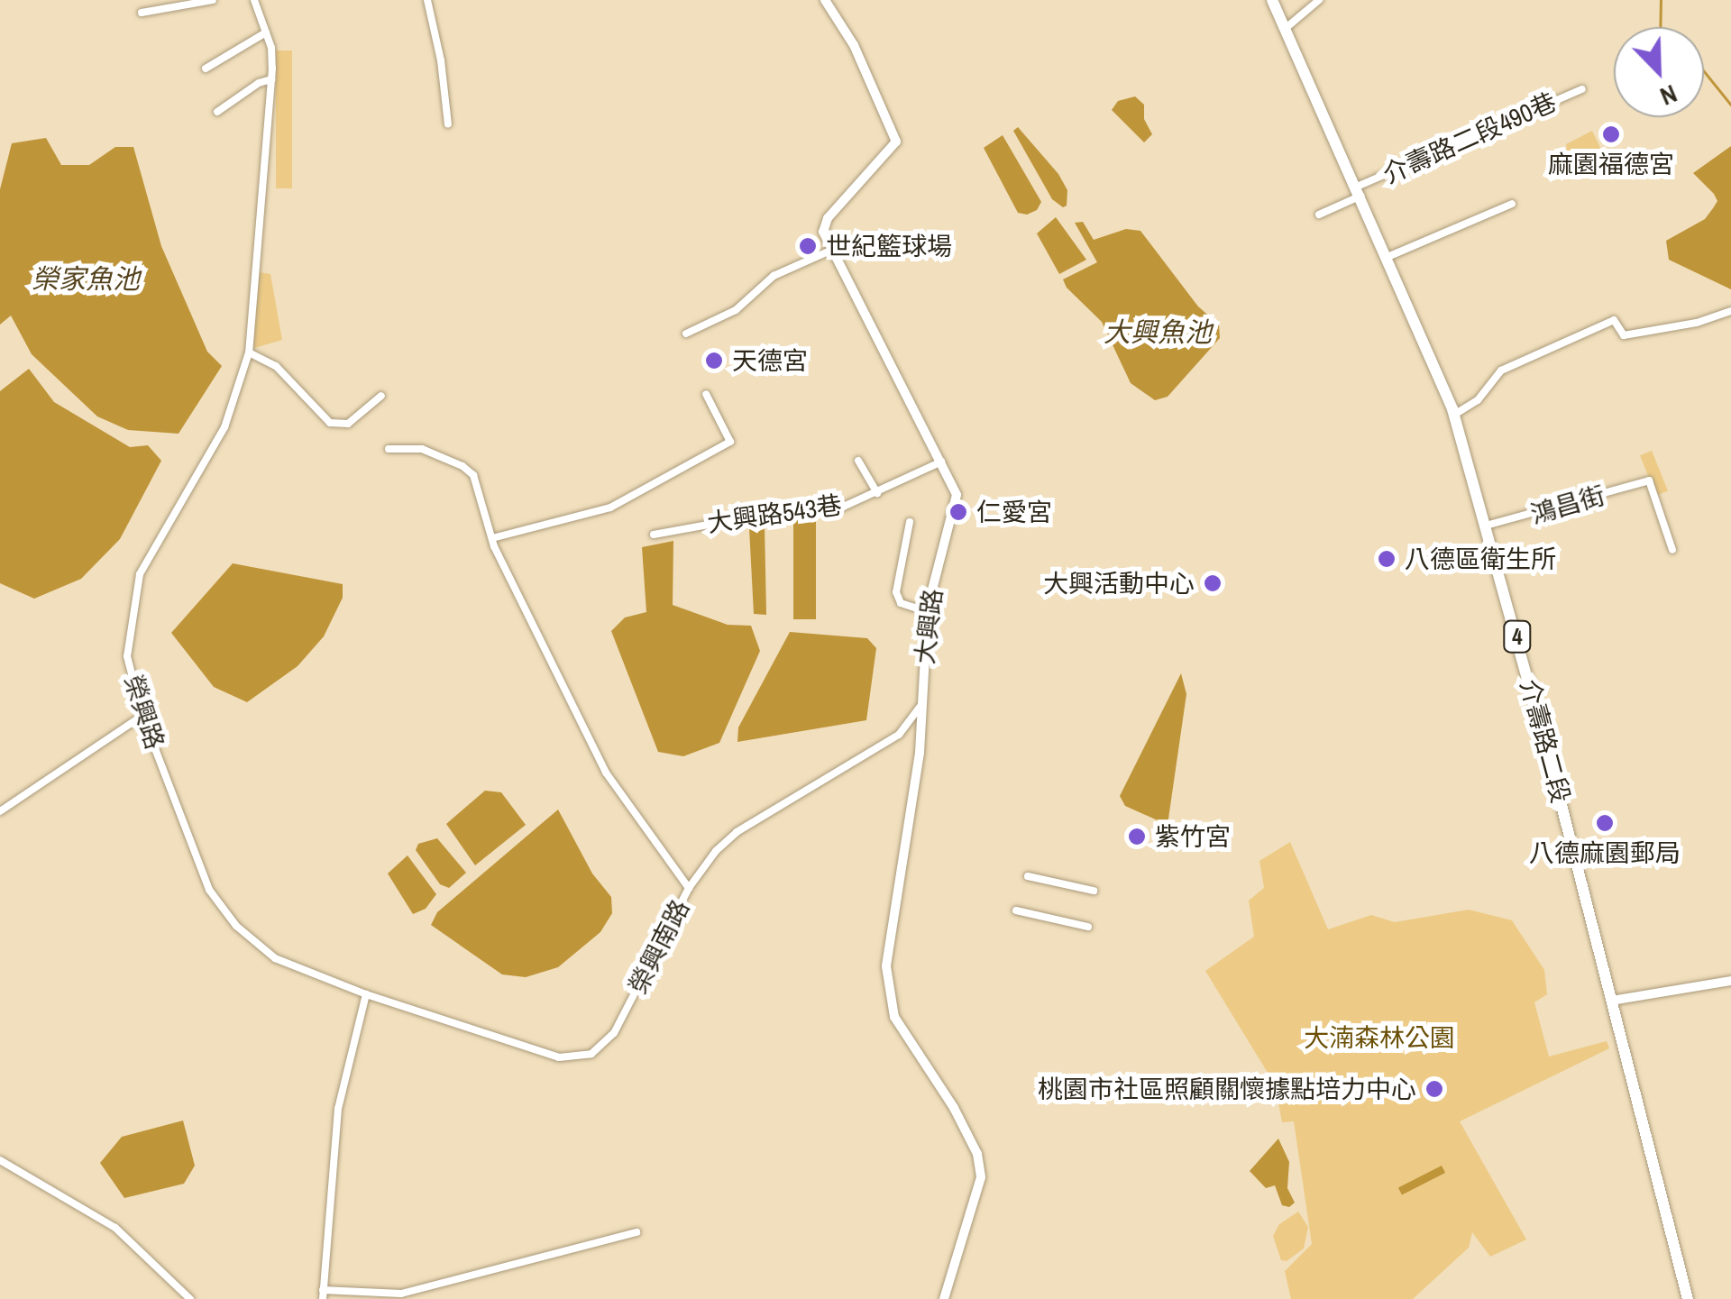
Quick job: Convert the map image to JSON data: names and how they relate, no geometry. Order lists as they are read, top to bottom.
{
  "streets": {
    "main road": ["4", "介壽路二段"],
    "street": [
      "介壽路二段490巷",
      "鴻昌街",
      "大興路543巷",
      "大興路",
      "榮興路",
      "榮興南路"
    ]
  },
  "crossings": [
    ["介壽路二段490巷", "介壽路二段"],
    ["鴻昌街", "介壽路二段"],
    ["大興路543巷", "大興路"],
    ["大興路", "榮興南路"],
    ["榮興路", "榮興南路"]
  ],
  "water": ["榮家魚池", "大興魚池"],
  "parks": ["大湳森林公園"],
  "places": [
    "麻園福德宮",
    "世紀籃球場",
    "天德宮",
    "仁愛宮",
    "八德區衛生所",
    "大興活動中心",
    "八德麻園郵局",
    "紫竹宮",
    "桃園市社區照顧關懷據點培力中心"
  ],
  "north": "bottom right"
}
